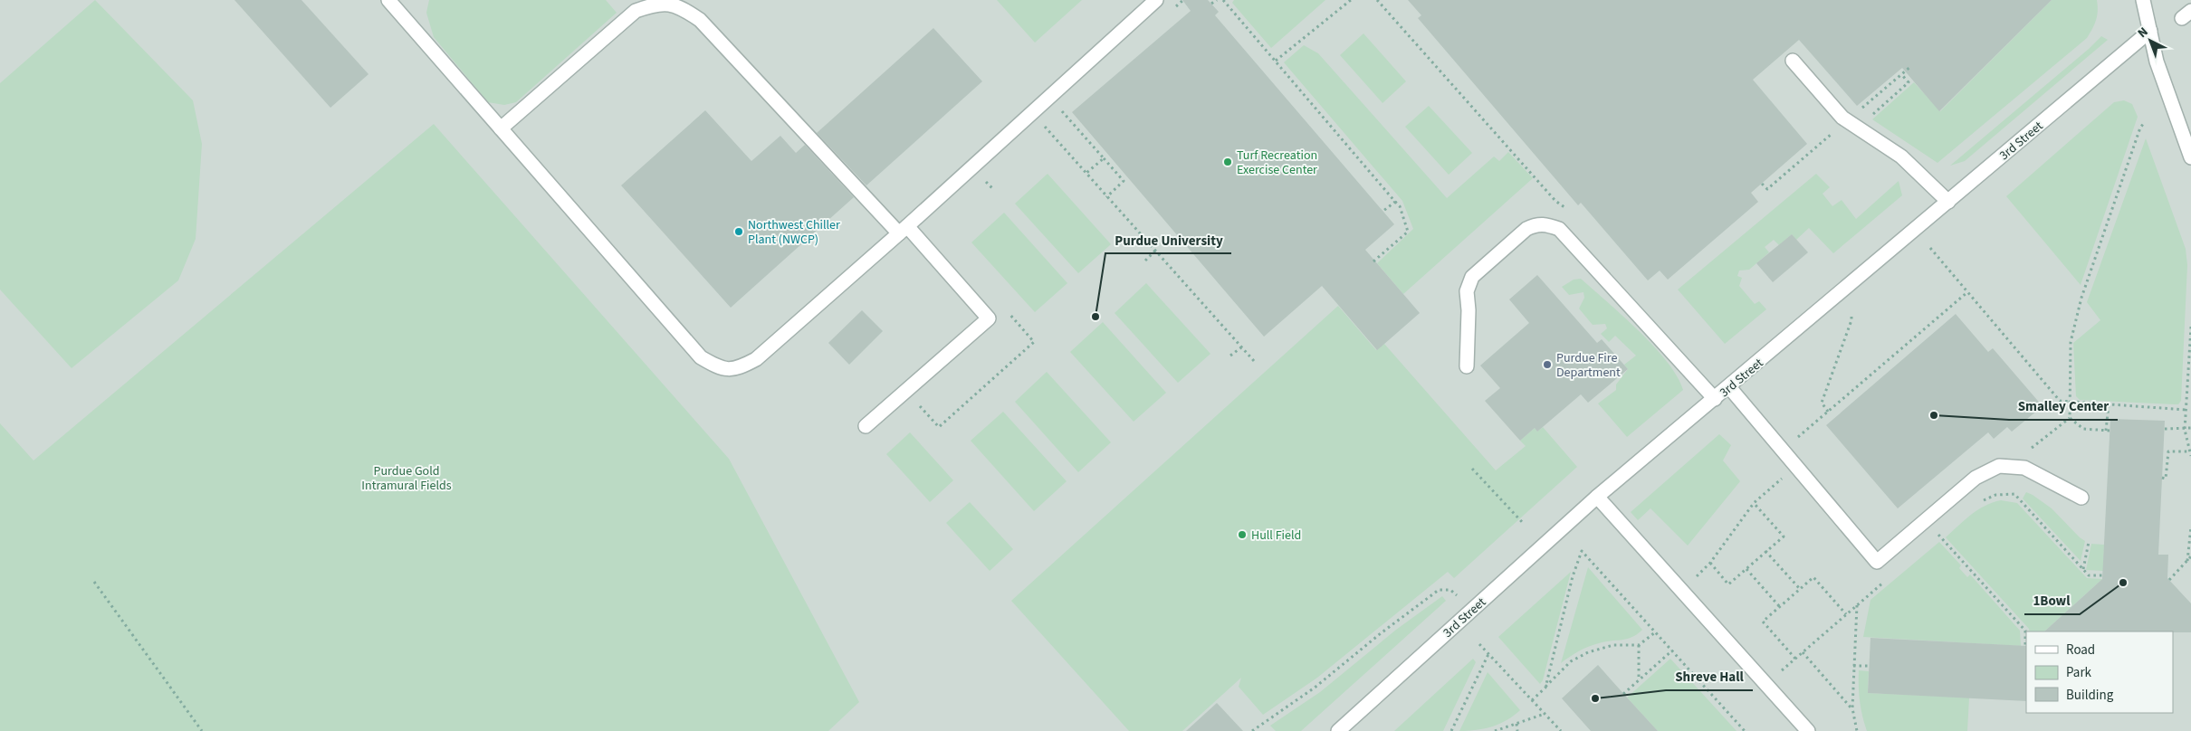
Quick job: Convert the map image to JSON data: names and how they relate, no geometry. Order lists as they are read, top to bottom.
{
  "streets": {
    "street": ["3rd Street"]
  },
  "parks": ["Purdue Gold Intramural Fields"],
  "places": [
    "Turf Recreation Exercise Center",
    "Northwest Chiller Plant (NWCP)",
    "Purdue University",
    "Purdue Fire Department",
    "Smalley Center",
    "Hull Field",
    "1Bowl",
    "Shreve Hall"
  ],
  "legend": ["Road", "Park", "Building"],
  "north": "top left"
}
